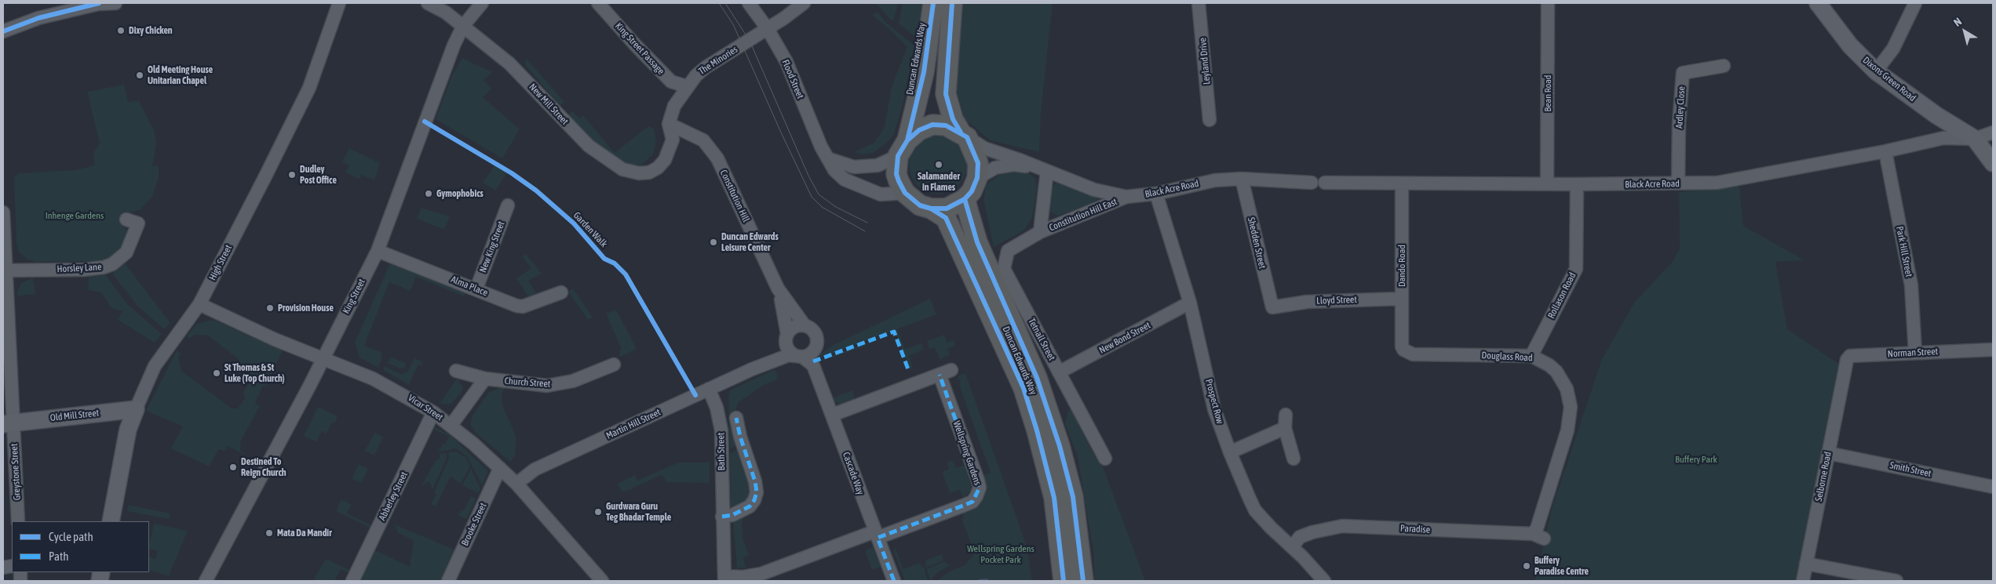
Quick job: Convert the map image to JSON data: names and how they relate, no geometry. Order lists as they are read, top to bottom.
{
  "streets": {
    "highway": ["Duncan Edwards Way"],
    "main road": ["Dixons Green Road", "High Street", "Old Mill Street"],
    "street": [
      "King Street Passage",
      "The Minories",
      "Leyland Drive",
      "Flood Street",
      "Bean Road",
      "New Mill Street",
      "Ardley Close",
      "Black Acre Road",
      "Constitution Hill",
      "Constitution Hill East",
      "Shedden Street",
      "New King Street",
      "Park Hill Street",
      "Dando Road",
      "Horsley Lane",
      "Alma Place",
      "Rollason Road",
      "King Street",
      "Lloyd Street",
      "New Bond Street",
      "Tetnall Street",
      "Norman Street",
      "Douglass Road",
      "Church Street",
      "Prospect Row",
      "Vicar Street",
      "Martin Hill Street",
      "Bath Street",
      "Wellspring Gardens",
      "Smith Street",
      "Greystone Street",
      "Cascade Way",
      "Selborne Road",
      "Abberley Street",
      "Brooke Street",
      "Paradise"
    ],
    "cycle path": ["Garden Walk"]
  },
  "crossings": [
    ["King Street Passage", "The Minories"],
    ["Duncan Edwards Way", "Flood Street"],
    ["Duncan Edwards Way", "Black Acre Road"],
    ["The Minories", "Flood Street"],
    ["The Minories", "New Mill Street"],
    ["The Minories", "Constitution Hill"],
    ["Flood Street", "Black Acre Road"],
    ["Dixons Green Road", "Black Acre Road"],
    ["Bean Road", "Black Acre Road"],
    ["New Mill Street", "King Street"],
    ["Ardley Close", "Black Acre Road"],
    ["Black Acre Road", "Constitution Hill East"],
    ["Black Acre Road", "Shedden Street"],
    ["Black Acre Road", "Park Hill Street"],
    ["Black Acre Road", "Dando Road"],
    ["Black Acre Road", "Rollason Road"],
    ["Black Acre Road", "Prospect Row"],
    ["Constitution Hill", "Martin Hill Street"],
    ["Constitution Hill", "Cascade Way"],
    ["Constitution Hill East", "Tetnall Street"],
    ["Shedden Street", "Lloyd Street"],
    ["New King Street", "Alma Place"],
    ["Park Hill Street", "Norman Street"],
    ["High Street", "Vicar Street"],
    ["High Street", "Old Mill Street"],
    ["Dando Road", "Lloyd Street"],
    ["Dando Road", "Douglass Road"],
    ["Horsley Lane", "Greystone Street"],
    ["Alma Place", "King Street"],
    ["Rollason Road", "Douglass Road"],
    ["King Street", "Vicar Street"],
    ["New Bond Street", "Tetnall Street"],
    ["New Bond Street", "Prospect Row"],
    ["Norman Street", "Selborne Road"],
    ["Douglass Road", "Paradise"],
    ["Prospect Row", "Paradise"],
    ["Vicar Street", "Martin Hill Street"],
    ["Vicar Street", "Abberley Street"],
    ["Vicar Street", "Brooke Street"],
    ["Old Mill Street", "Greystone Street"],
    ["Martin Hill Street", "Bath Street"],
    ["Martin Hill Street", "Cascade Way"],
    ["Bath Street", "Wellspring Gardens"],
    ["Wellspring Gardens", "Cascade Way"],
    ["Smith Street", "Selborne Road"]
  ],
  "parks": ["Inhenge Gardens", "Buffery Park", "Wellspring Gardens Pocket Park"],
  "places": [
    "Dixy Chicken",
    "Old Meeting House Unitarian Chapel",
    "Salamander in Flames",
    "Dudley Post Office",
    "Gymophobics",
    "Duncan Edwards Leisure Center",
    "Provision House",
    "St Thomas & St Luke (Top Church)",
    "Destined To Reign Church",
    "Gurdwara Guru Teg Bhadar Temple",
    "Mata Da Mandir",
    "Buffery Paradise Centre"
  ],
  "legend": ["Cycle path", "Path"],
  "north": "top left"
}
